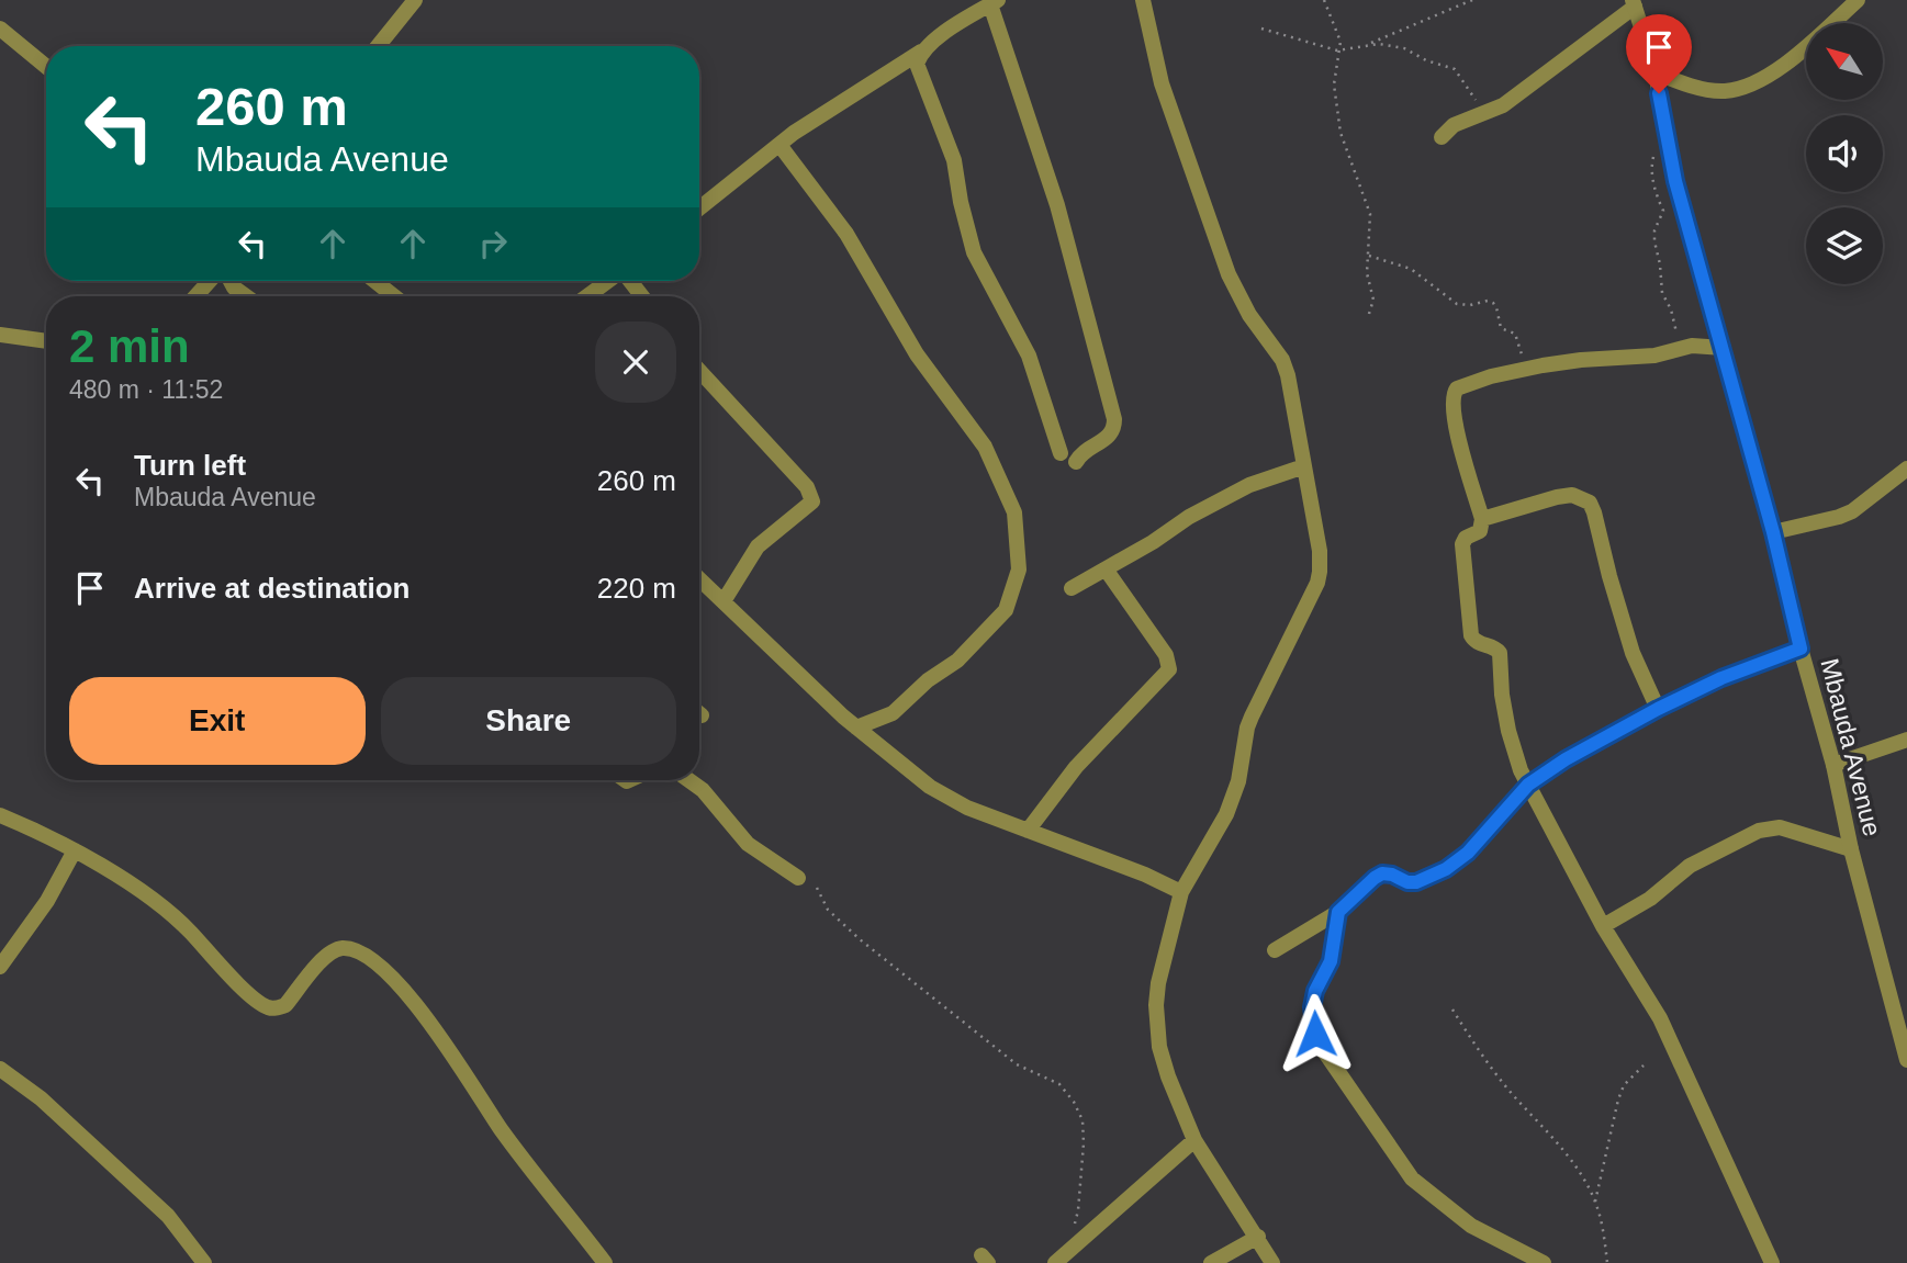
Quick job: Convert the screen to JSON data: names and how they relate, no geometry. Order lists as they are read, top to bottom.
{
  "streets": {
    "street": ["Mbauda Avenue"]
  },
  "north": "top left",
  "page": {
    "turn": ["260 m", "Mbauda Avenue"],
    "heading": ["2 min", "480 m · 11:52"],
    "list": [
      {
        "name": "Turn left",
        "note": "Mbauda Avenue",
        "value": "260 m"
      },
      {
        "name": "Arrive at destination",
        "value": "220 m"
      }
    ],
    "buttons": ["Exit", "Share"]
  }
}
